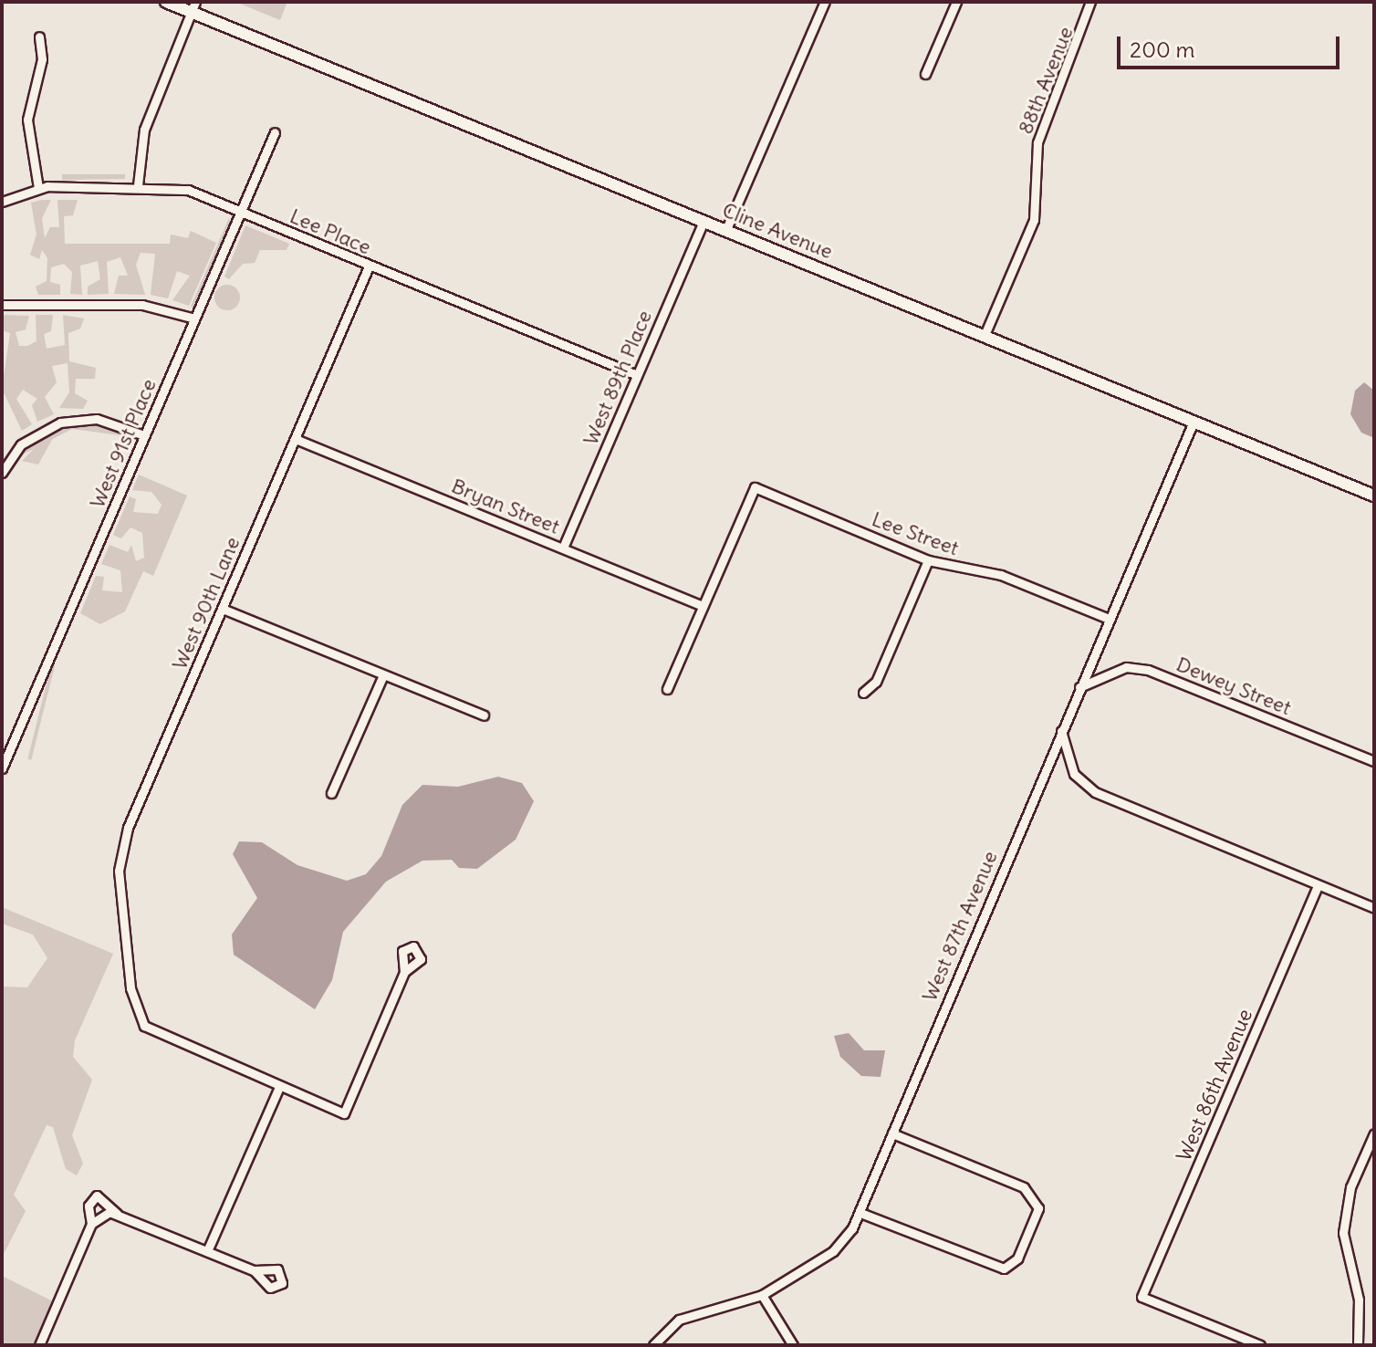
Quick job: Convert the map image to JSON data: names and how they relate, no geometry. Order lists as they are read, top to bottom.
{
  "streets": {
    "street": [
      "88th Avenue",
      "Cline Avenue",
      "Lee Place",
      "West 89th Place",
      "West 91st Place",
      "Bryan Street",
      "Lee Street",
      "West 90th Lane",
      "Dewey Street",
      "West 87th Avenue",
      "West 86th Avenue"
    ]
  },
  "crossings": [
    ["88th Avenue", "Cline Avenue"],
    ["Cline Avenue", "West 89th Place"],
    ["Cline Avenue", "West 87th Avenue"],
    ["Lee Place", "West 89th Place"],
    ["Lee Place", "West 91st Place"],
    ["Lee Place", "West 90th Lane"],
    ["West 89th Place", "Bryan Street"],
    ["Bryan Street", "Lee Street"],
    ["Bryan Street", "West 90th Lane"],
    ["Lee Street", "West 87th Avenue"],
    ["Dewey Street", "West 87th Avenue"]
  ],
  "scale_bar": "200 m"
}
